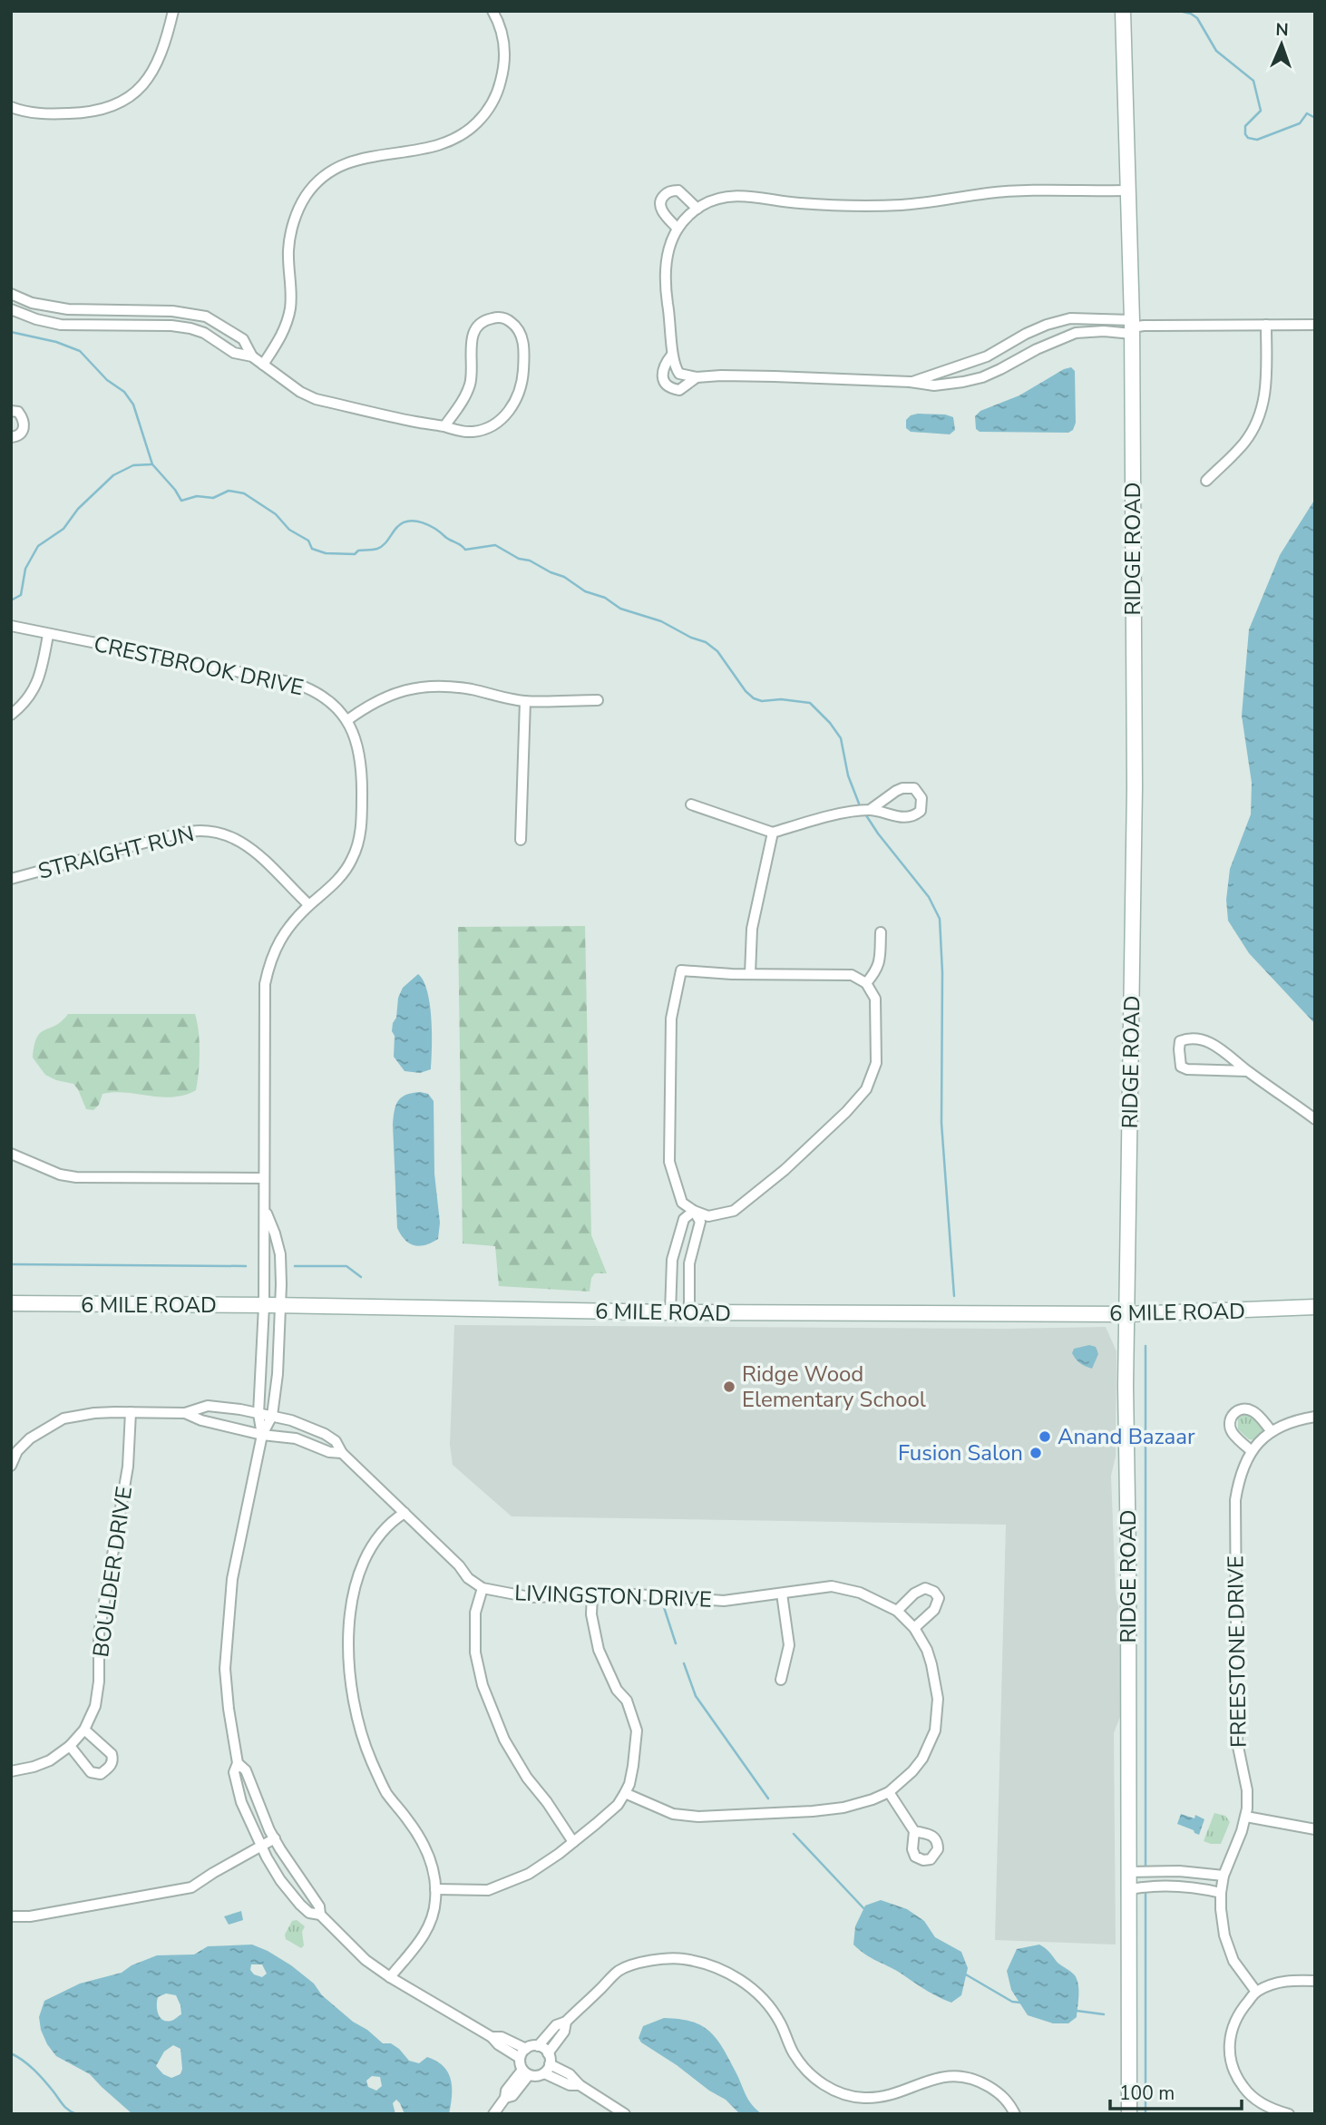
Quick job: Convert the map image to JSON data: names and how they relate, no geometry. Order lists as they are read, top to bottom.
{
  "streets": {
    "street": [
      "RIDGE ROAD",
      "CRESTBROOK DRIVE",
      "STRAIGHT RUN",
      "6 MILE ROAD",
      "BOULDER DRIVE",
      "LIVINGSTON DRIVE",
      "FREESTONE DRIVE"
    ]
  },
  "crossings": [
    ["RIDGE ROAD", "6 MILE ROAD"],
    ["CRESTBROOK DRIVE", "STRAIGHT RUN"],
    ["CRESTBROOK DRIVE", "6 MILE ROAD"],
    ["CRESTBROOK DRIVE", "LIVINGSTON DRIVE"]
  ],
  "places": ["Ridge Wood Elementary School", "Anand Bazaar", "Fusion Salon"],
  "scale_bar": "100 m",
  "north": "top"
}
